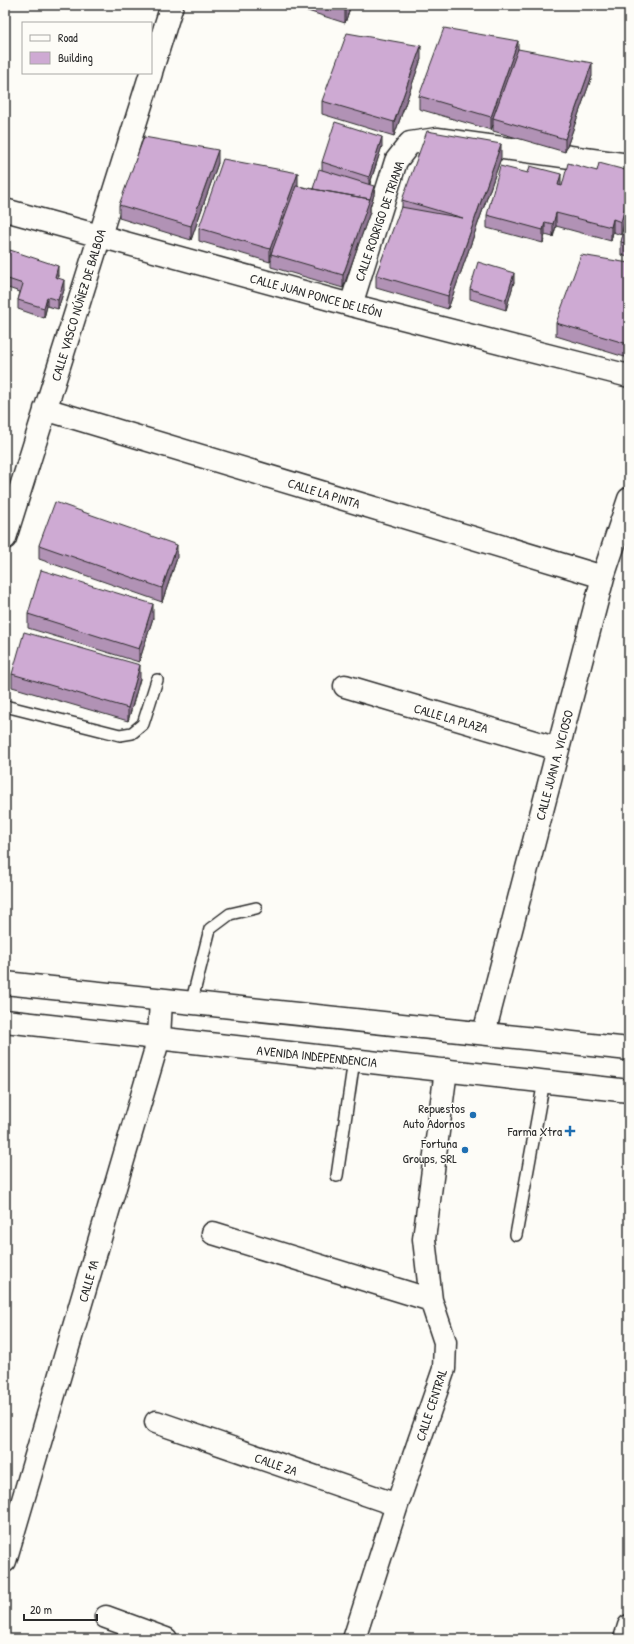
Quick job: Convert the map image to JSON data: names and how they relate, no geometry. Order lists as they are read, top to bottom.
{
  "streets": {
    "street": [
      "CALLE RODRIGO DE TRIANA",
      "CALLE JUAN PONCE DE LEÓN",
      "CALLE VASCO NÚÑEZ DE BALBOA",
      "CALLE LA PINTA",
      "CALLE LA PLAZA",
      "CALLE JUAN A. VICIOSO",
      "AVENIDA INDEPENDENCIA",
      "CALLE 1A",
      "CALLE CENTRAL",
      "CALLE 2A"
    ]
  },
  "crossings": [
    ["CALLE RODRIGO DE TRIANA", "CALLE JUAN PONCE DE LEÓN"],
    ["CALLE JUAN PONCE DE LEÓN", "CALLE VASCO NÚÑEZ DE BALBOA"],
    ["CALLE VASCO NÚÑEZ DE BALBOA", "CALLE LA PINTA"],
    ["CALLE LA PINTA", "CALLE JUAN A. VICIOSO"],
    ["CALLE LA PLAZA", "CALLE JUAN A. VICIOSO"],
    ["AVENIDA INDEPENDENCIA", "CALLE 1A"],
    ["AVENIDA INDEPENDENCIA", "CALLE CENTRAL"],
    ["CALLE CENTRAL", "CALLE 2A"]
  ],
  "places": {
    "other": ["Repuestos Auto Adornos", "Fortuna Groups, SRL"],
    "health": ["Farma Xtra"]
  },
  "legend": ["Road", "Building"],
  "scale_bar": "20 m"
}
